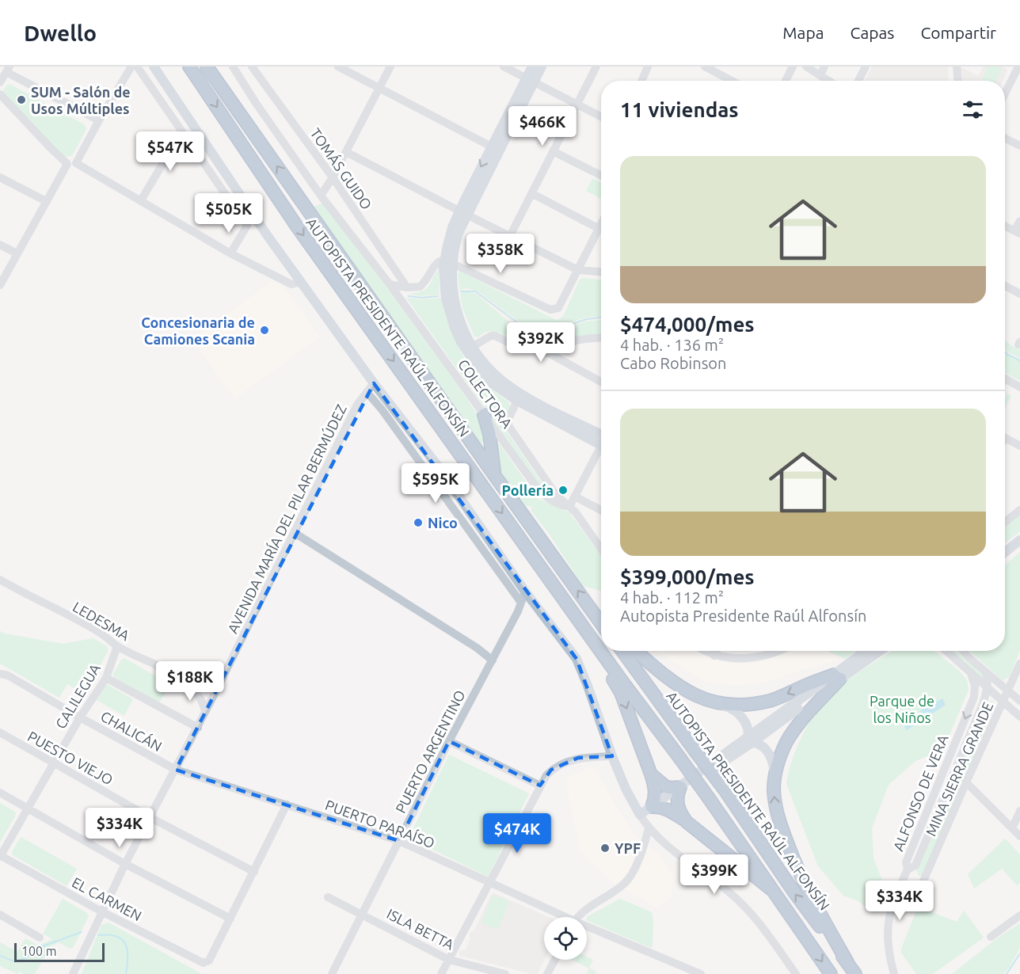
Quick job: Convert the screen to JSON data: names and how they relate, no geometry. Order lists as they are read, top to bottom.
{
  "streets": {
    "highway": ["AUTOPISTA PRESIDENTE RAÚL ALFONSÍN"],
    "street": [
      "TOMÁS GUIDO",
      "COLECTORA",
      "AVENIDA MARÍA DEL PILAR BERMÚDEZ",
      "LEDESMA",
      "CALILEGUA",
      "CHALICÁN",
      "PUERTO ARGENTINO",
      "PUESTO VIEJO",
      "MINA SIERRA GRANDE",
      "ALFONSO DE VERA",
      "PUERTO PARAÍSO",
      "EL CARMEN",
      "ISLA BETTA"
    ]
  },
  "crossings": [
    ["AVENIDA MARÍA DEL PILAR BERMÚDEZ", "LEDESMA"],
    ["AVENIDA MARÍA DEL PILAR BERMÚDEZ", "CHALICÁN"],
    ["AVENIDA MARÍA DEL PILAR BERMÚDEZ", "PUESTO VIEJO"],
    ["AVENIDA MARÍA DEL PILAR BERMÚDEZ", "PUERTO PARAÍSO"],
    ["AVENIDA MARÍA DEL PILAR BERMÚDEZ", "EL CARMEN"],
    ["LEDESMA", "CALILEGUA"],
    ["CALILEGUA", "CHALICÁN"],
    ["CALILEGUA", "PUESTO VIEJO"],
    ["CALILEGUA", "EL CARMEN"],
    ["CHALICÁN", "PUERTO PARAÍSO"],
    ["PUERTO ARGENTINO", "PUERTO PARAÍSO"],
    ["PUERTO ARGENTINO", "ISLA BETTA"]
  ],
  "parks": ["Parque de los Niños"],
  "places": [
    "SUM - Salón de Usos Múltiples",
    "Concesionaria de Camiones Scania",
    "Pollería",
    "Nico",
    "YPF"
  ],
  "scale_bar": "100 m",
  "page": {
    "header": "Dwello",
    "nav": ["Mapa", "Capas", "Compartir"],
    "heading": "11 viviendas",
    "price": [
      "$466K",
      "$547K",
      "$505K",
      "$358K",
      "$392K",
      "$595K",
      "$188K",
      "$334K",
      "$474K",
      "$399K",
      "$334K"
    ],
    "list": [
      {
        "name": "$474,000/mes",
        "note": "4 hab. · 136 m² · Cabo Robinson"
      },
      {
        "name": "$399,000/mes",
        "note": "4 hab. · 112 m² · Autopista Presidente Raúl Alfonsín"
      }
    ],
    "scale": "100 m"
  }
}
